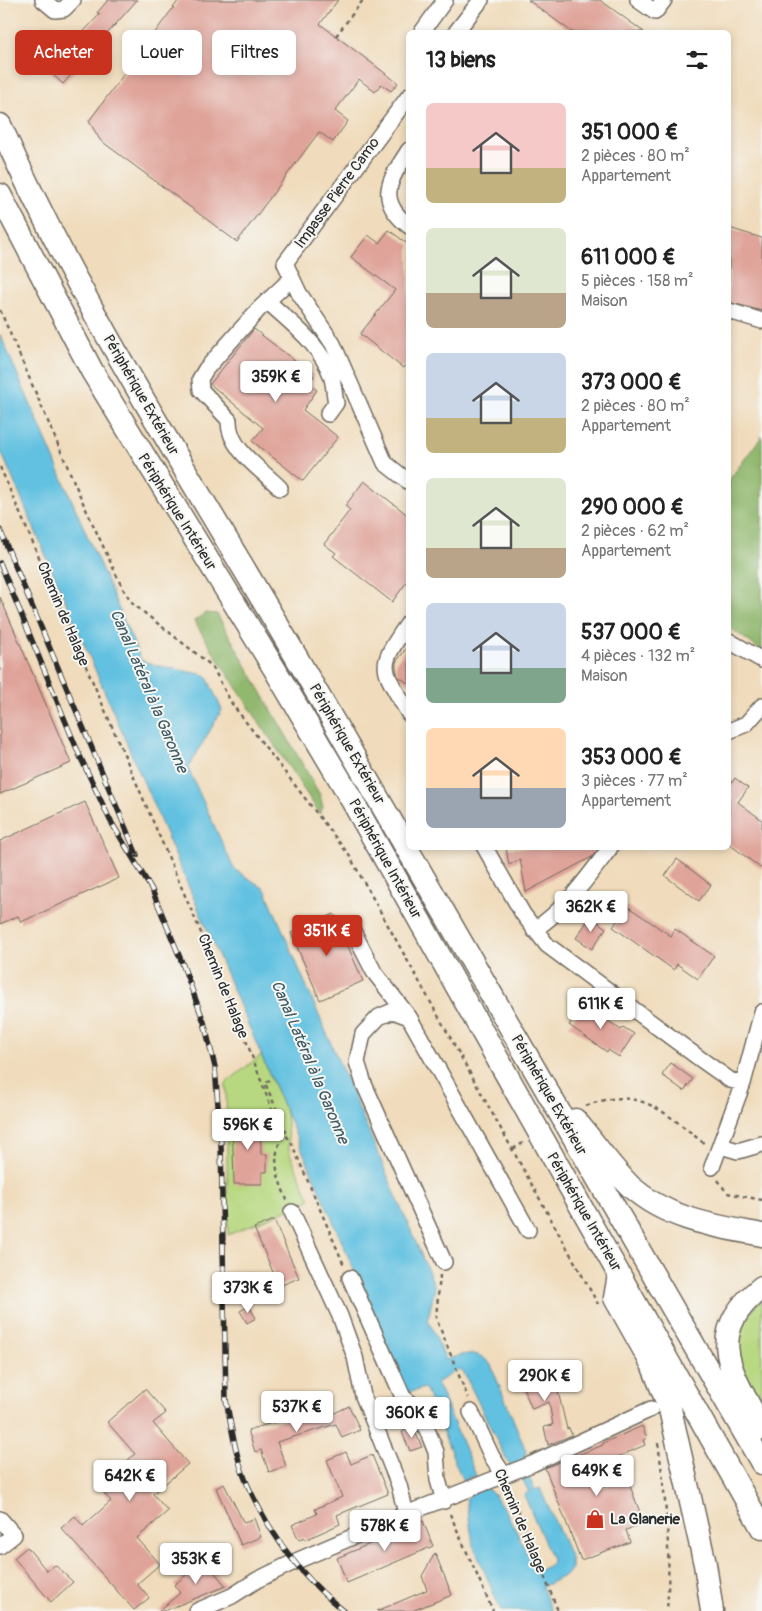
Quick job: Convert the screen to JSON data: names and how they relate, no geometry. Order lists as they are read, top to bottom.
{
  "streets": {
    "highway": ["Périphérique Extérieur", "Périphérique Intérieur"],
    "street": ["Impasse Pierre Camo", "Chemin de Halage"]
  },
  "water": ["Canal Latéral à la Garonne"],
  "places": {
    "shop": ["La Glanerie"]
  },
  "page": {
    "chip": ["Acheter", "Louer", "Filtres"],
    "heading": "13 biens",
    "list": [
      {
        "name": "351 000 €",
        "note": "2 pièces · 80 m² · Appartement"
      },
      {
        "name": "611 000 €",
        "note": "5 pièces · 158 m² · Maison"
      },
      {
        "name": "373 000 €",
        "note": "2 pièces · 80 m² · Appartement"
      },
      {
        "name": "290 000 €",
        "note": "2 pièces · 62 m² · Appartement"
      },
      {
        "name": "537 000 €",
        "note": "4 pièces · 132 m² · Maison"
      },
      {
        "name": "353 000 €",
        "note": "3 pièces · 77 m² · Appartement"
      }
    ],
    "price": [
      "359K €",
      "362K €",
      "351K €",
      "611K €",
      "596K €",
      "373K €",
      "290K €",
      "537K €",
      "360K €",
      "649K €",
      "642K €",
      "578K €",
      "353K €"
    ]
  }
}
